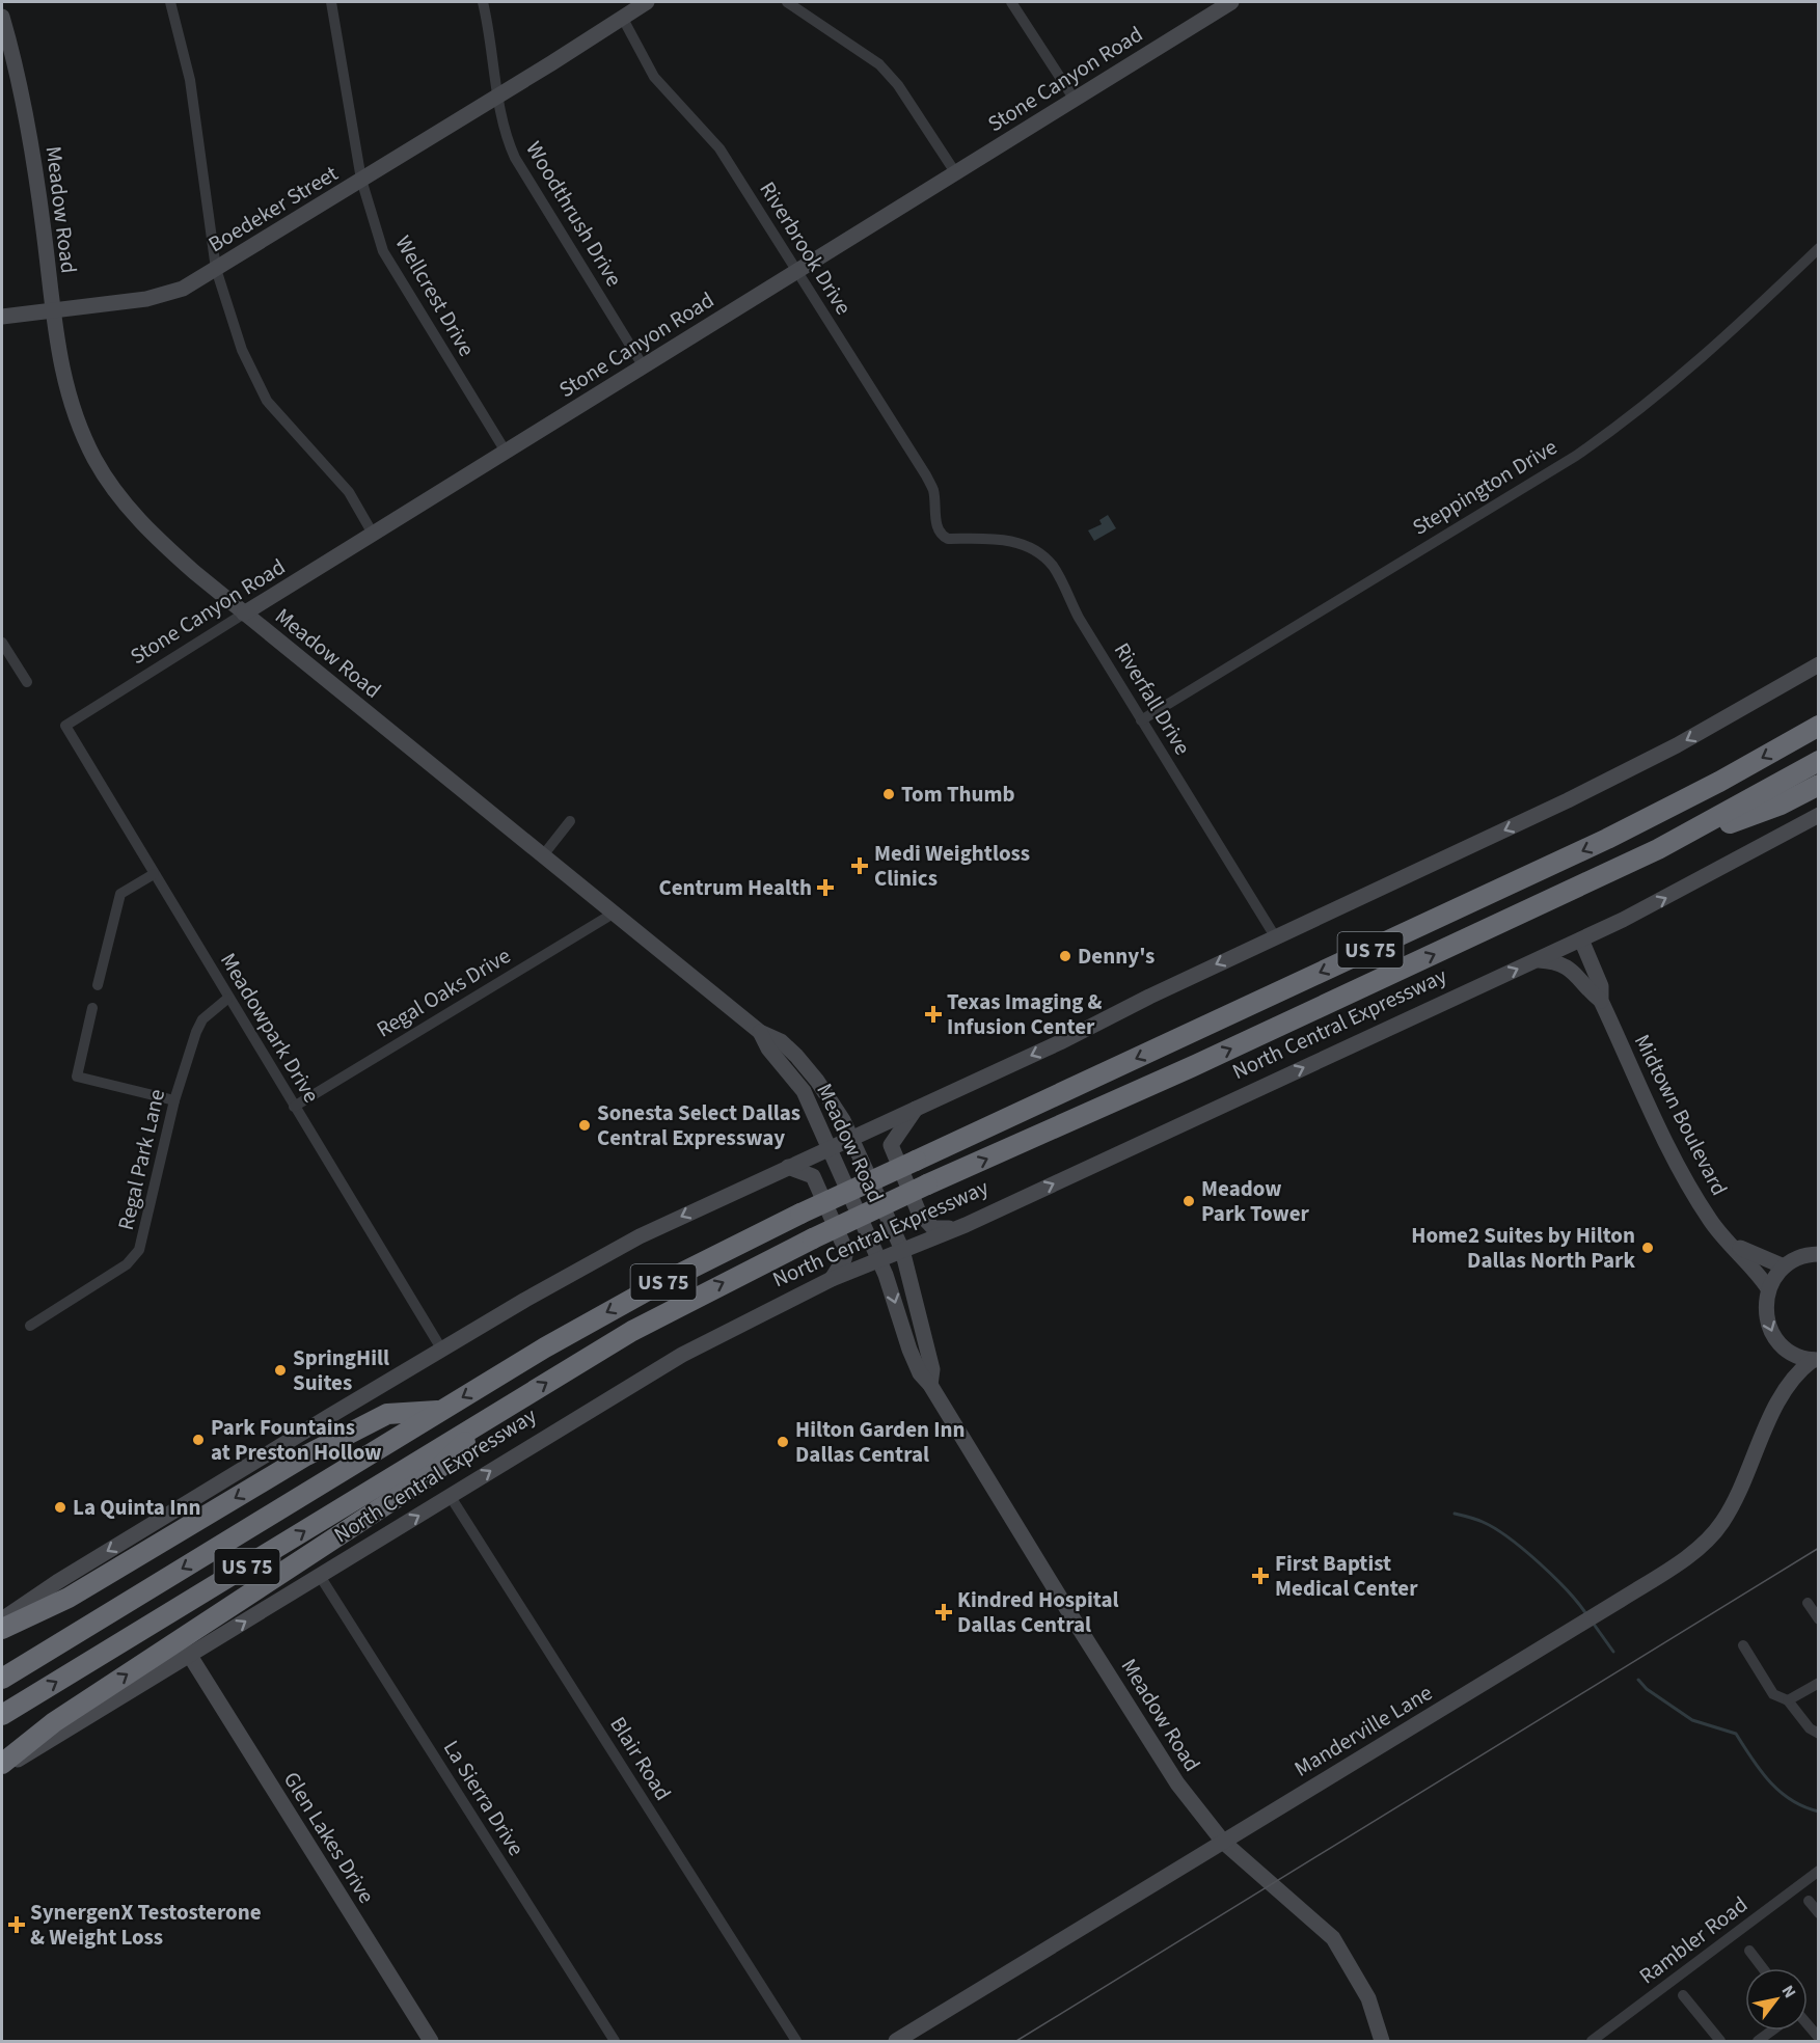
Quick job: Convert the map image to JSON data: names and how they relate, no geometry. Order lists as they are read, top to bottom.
{
  "streets": {
    "highway": ["US 75", "North Central Expressway"],
    "street": [
      "Stone Canyon Road",
      "Boedeker Street",
      "Meadow Road",
      "Woodthrush Drive",
      "Riverbrook Drive",
      "Wellcrest Drive",
      "Steppington Drive",
      "Riverfall Drive",
      "Regal Oaks Drive",
      "Meadowpark Drive",
      "Midtown Boulevard",
      "Regal Park Lane",
      "Manderville Lane",
      "Blair Road",
      "La Sierra Drive",
      "Glen Lakes Drive",
      "Rambler Road"
    ]
  },
  "crossings": [
    ["Stone Canyon Road", "Meadow Road"],
    ["Stone Canyon Road", "Woodthrush Drive"],
    ["Stone Canyon Road", "Riverbrook Drive"],
    ["Stone Canyon Road", "Wellcrest Drive"],
    ["Stone Canyon Road", "Meadowpark Drive"],
    ["Boedeker Street", "Meadow Road"],
    ["Boedeker Street", "Woodthrush Drive"],
    ["Boedeker Street", "Riverbrook Drive"],
    ["Boedeker Street", "Wellcrest Drive"],
    ["Meadow Road", "Regal Oaks Drive"],
    ["Meadow Road", "North Central Expressway"],
    ["Meadow Road", "Manderville Lane"],
    ["Riverbrook Drive", "Riverfall Drive"],
    ["Steppington Drive", "Riverfall Drive"],
    ["Regal Oaks Drive", "Meadowpark Drive"],
    ["North Central Expressway", "Midtown Boulevard"],
    ["North Central Expressway", "Blair Road"],
    ["North Central Expressway", "La Sierra Drive"],
    ["North Central Expressway", "Glen Lakes Drive"],
    ["Meadowpark Drive", "Regal Park Lane"]
  ],
  "places": {
    "other": [
      "Tom Thumb",
      "Denny's",
      "Sonesta Select Dallas Central Expressway",
      "Meadow Park Tower",
      "Home2 Suites by Hilton Dallas North Park",
      "SpringHill Suites",
      "Park Fountains at Preston Hollow",
      "Hilton Garden Inn Dallas Central",
      "La Quinta Inn"
    ],
    "health": [
      "Medi Weightloss Clinics",
      "Centrum Health",
      "Texas Imaging & Infusion Center",
      "First Baptist Medical Center",
      "Kindred Hospital Dallas Central",
      "SynergenX Testosterone & Weight Loss"
    ]
  },
  "north": "top right"
}
